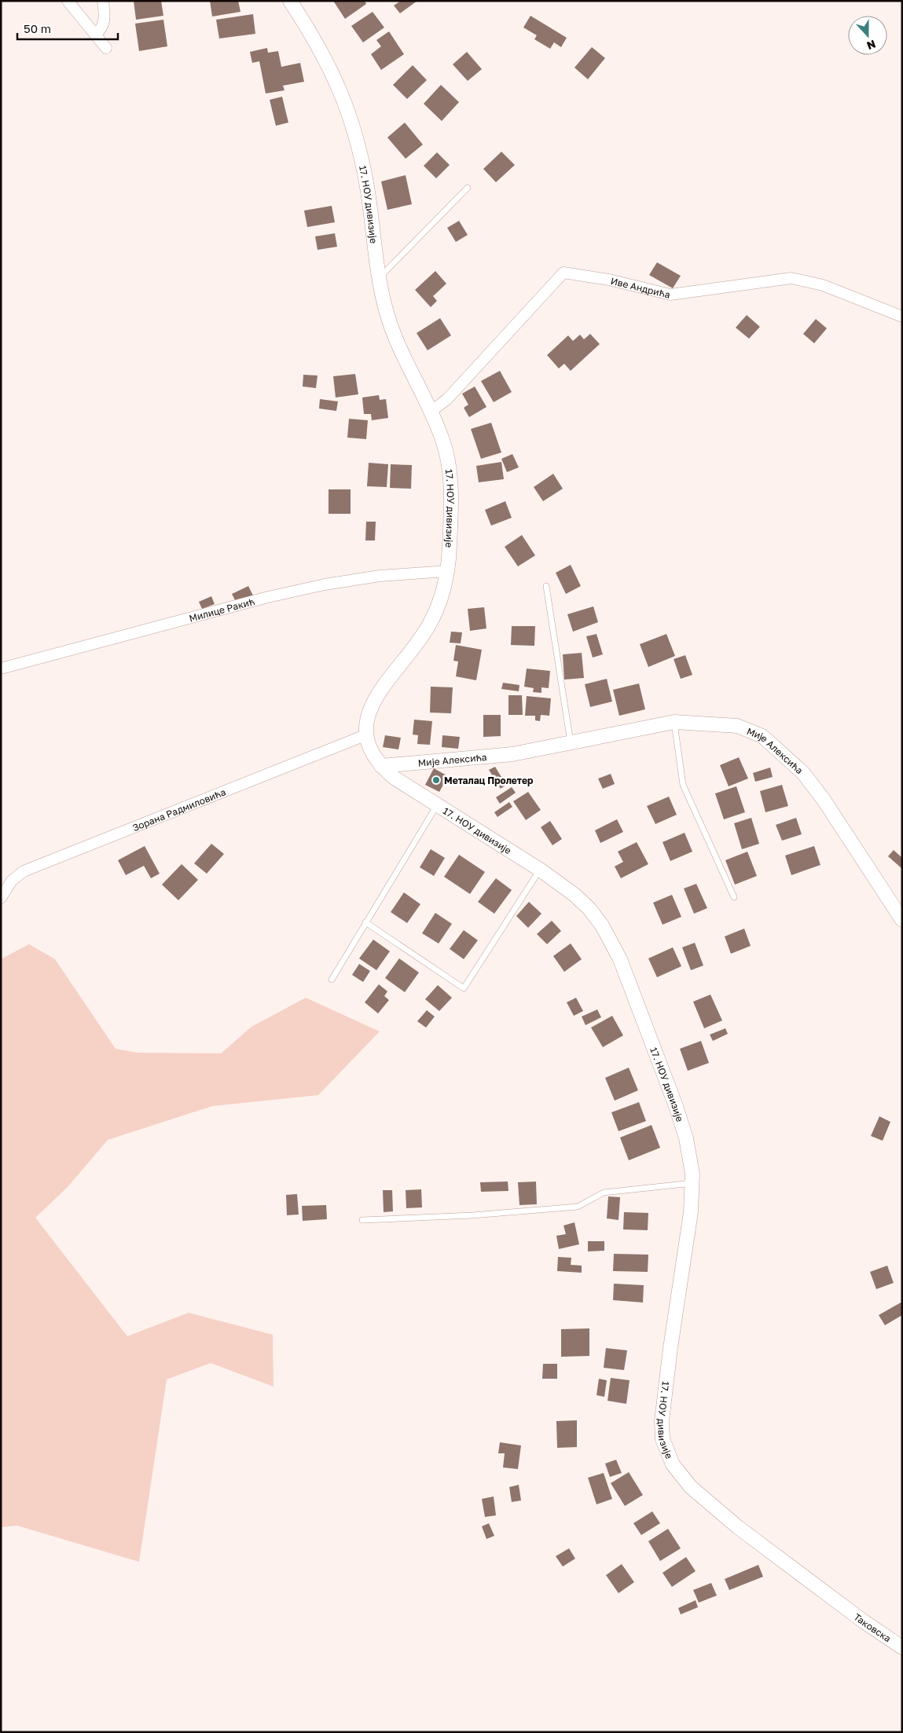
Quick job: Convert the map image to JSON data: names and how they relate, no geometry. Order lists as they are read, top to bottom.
{
  "streets": {
    "street": [
      "17. НОУ дивизије",
      "Иве Андрића",
      "Милице Ракић",
      "Мије Алексића",
      "Зорана Радмиловића",
      "Таковска"
    ]
  },
  "crossings": [
    ["17. НОУ дивизије", "Иве Андрића"],
    ["17. НОУ дивизије", "Милице Ракић"],
    ["17. НОУ дивизије", "Мије Алексића"],
    ["17. НОУ дивизије", "Зорана Радмиловића"],
    ["17. НОУ дивизије", "Таковска"]
  ],
  "places": ["Металац Пролетер"],
  "scale_bar": "50 m",
  "north": "bottom"
}
